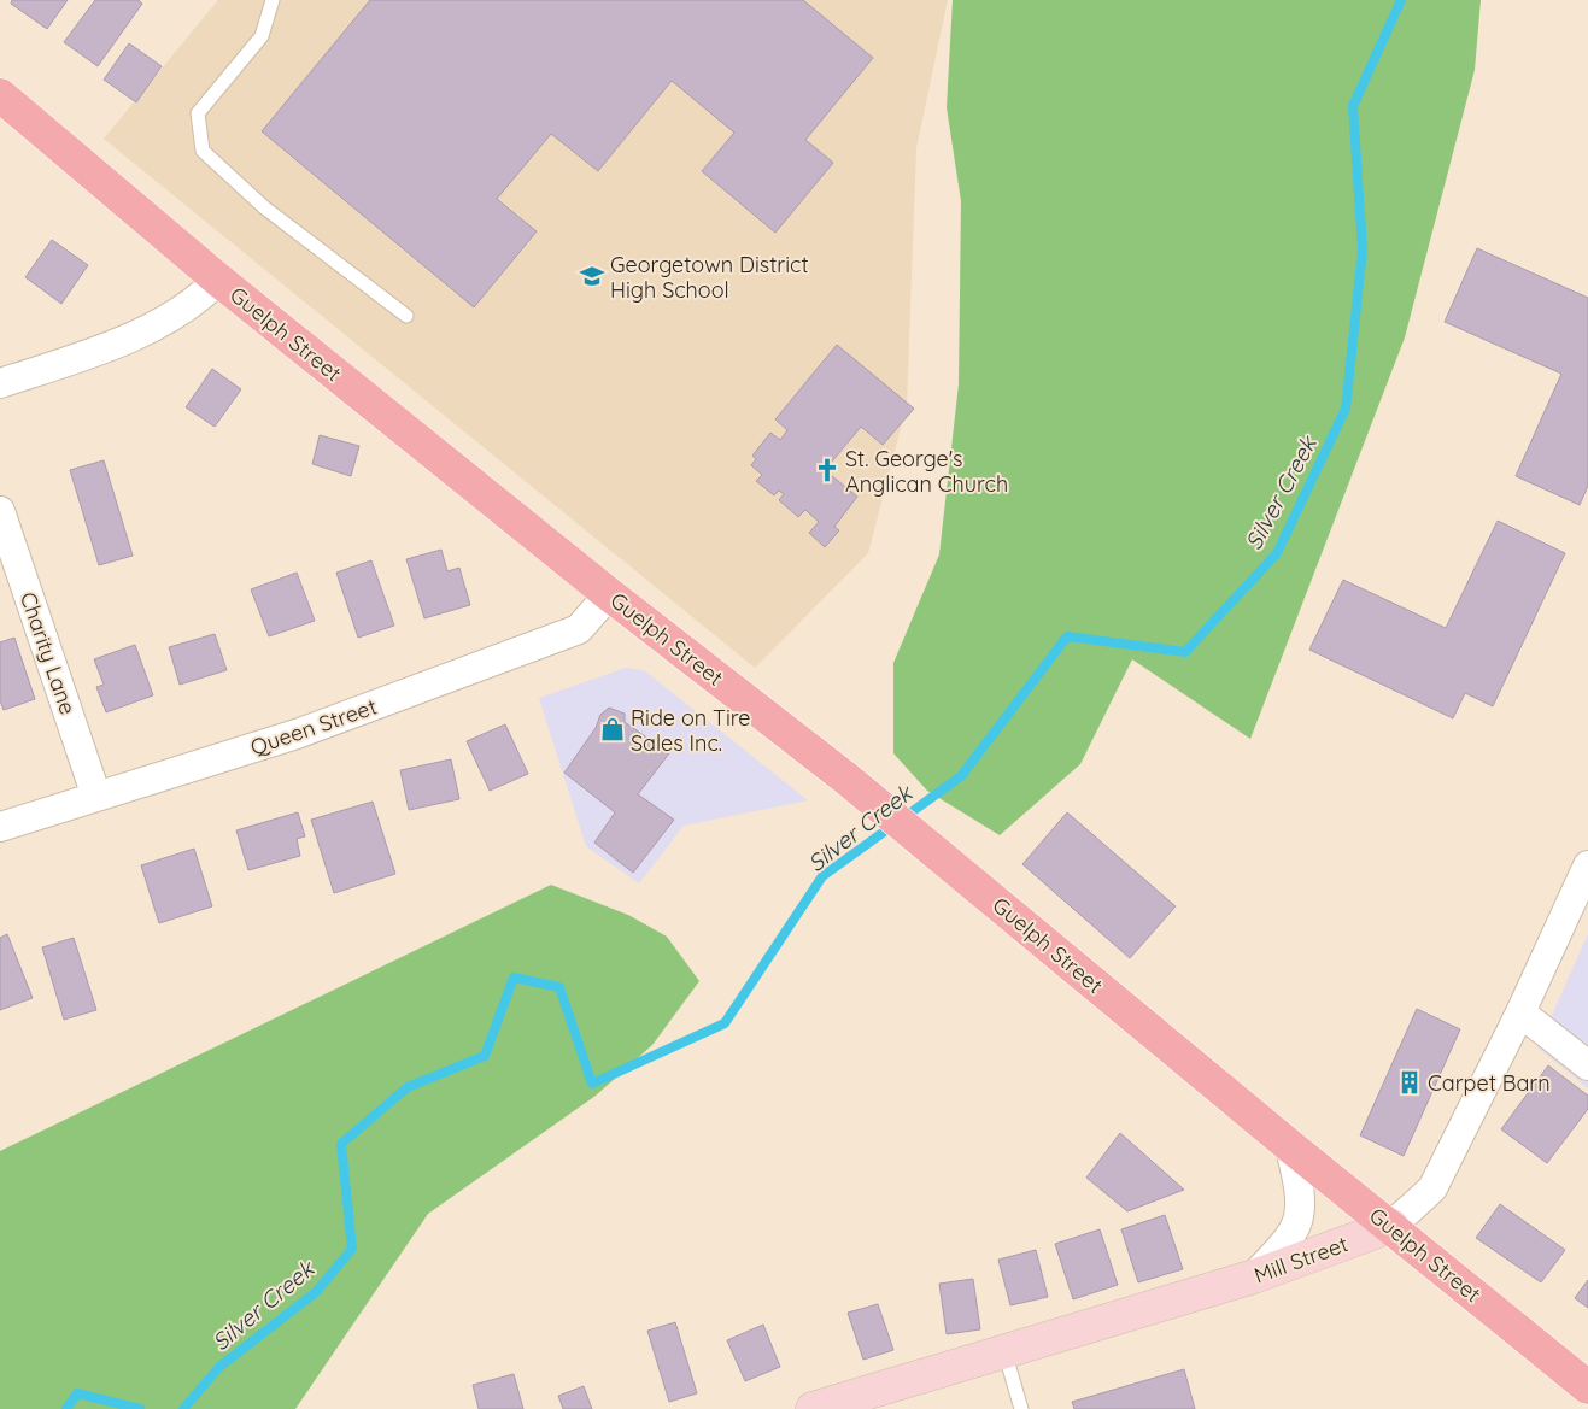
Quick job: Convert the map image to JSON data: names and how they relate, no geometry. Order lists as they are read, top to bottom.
{
  "streets": {
    "main road": ["Guelph Street"],
    "street": ["Charity Lane", "Queen Street", "Mill Street"]
  },
  "crossings": [
    ["Guelph Street", "Queen Street"],
    ["Guelph Street", "Mill Street"],
    ["Charity Lane", "Queen Street"]
  ],
  "water": ["Silver Creek"],
  "places": {
    "school or university": ["Georgetown District High School"],
    "church": ["St. George's Anglican Church"],
    "shop": ["Ride on Tire Sales Inc."],
    "building": ["Carpet Barn"]
  }
}
